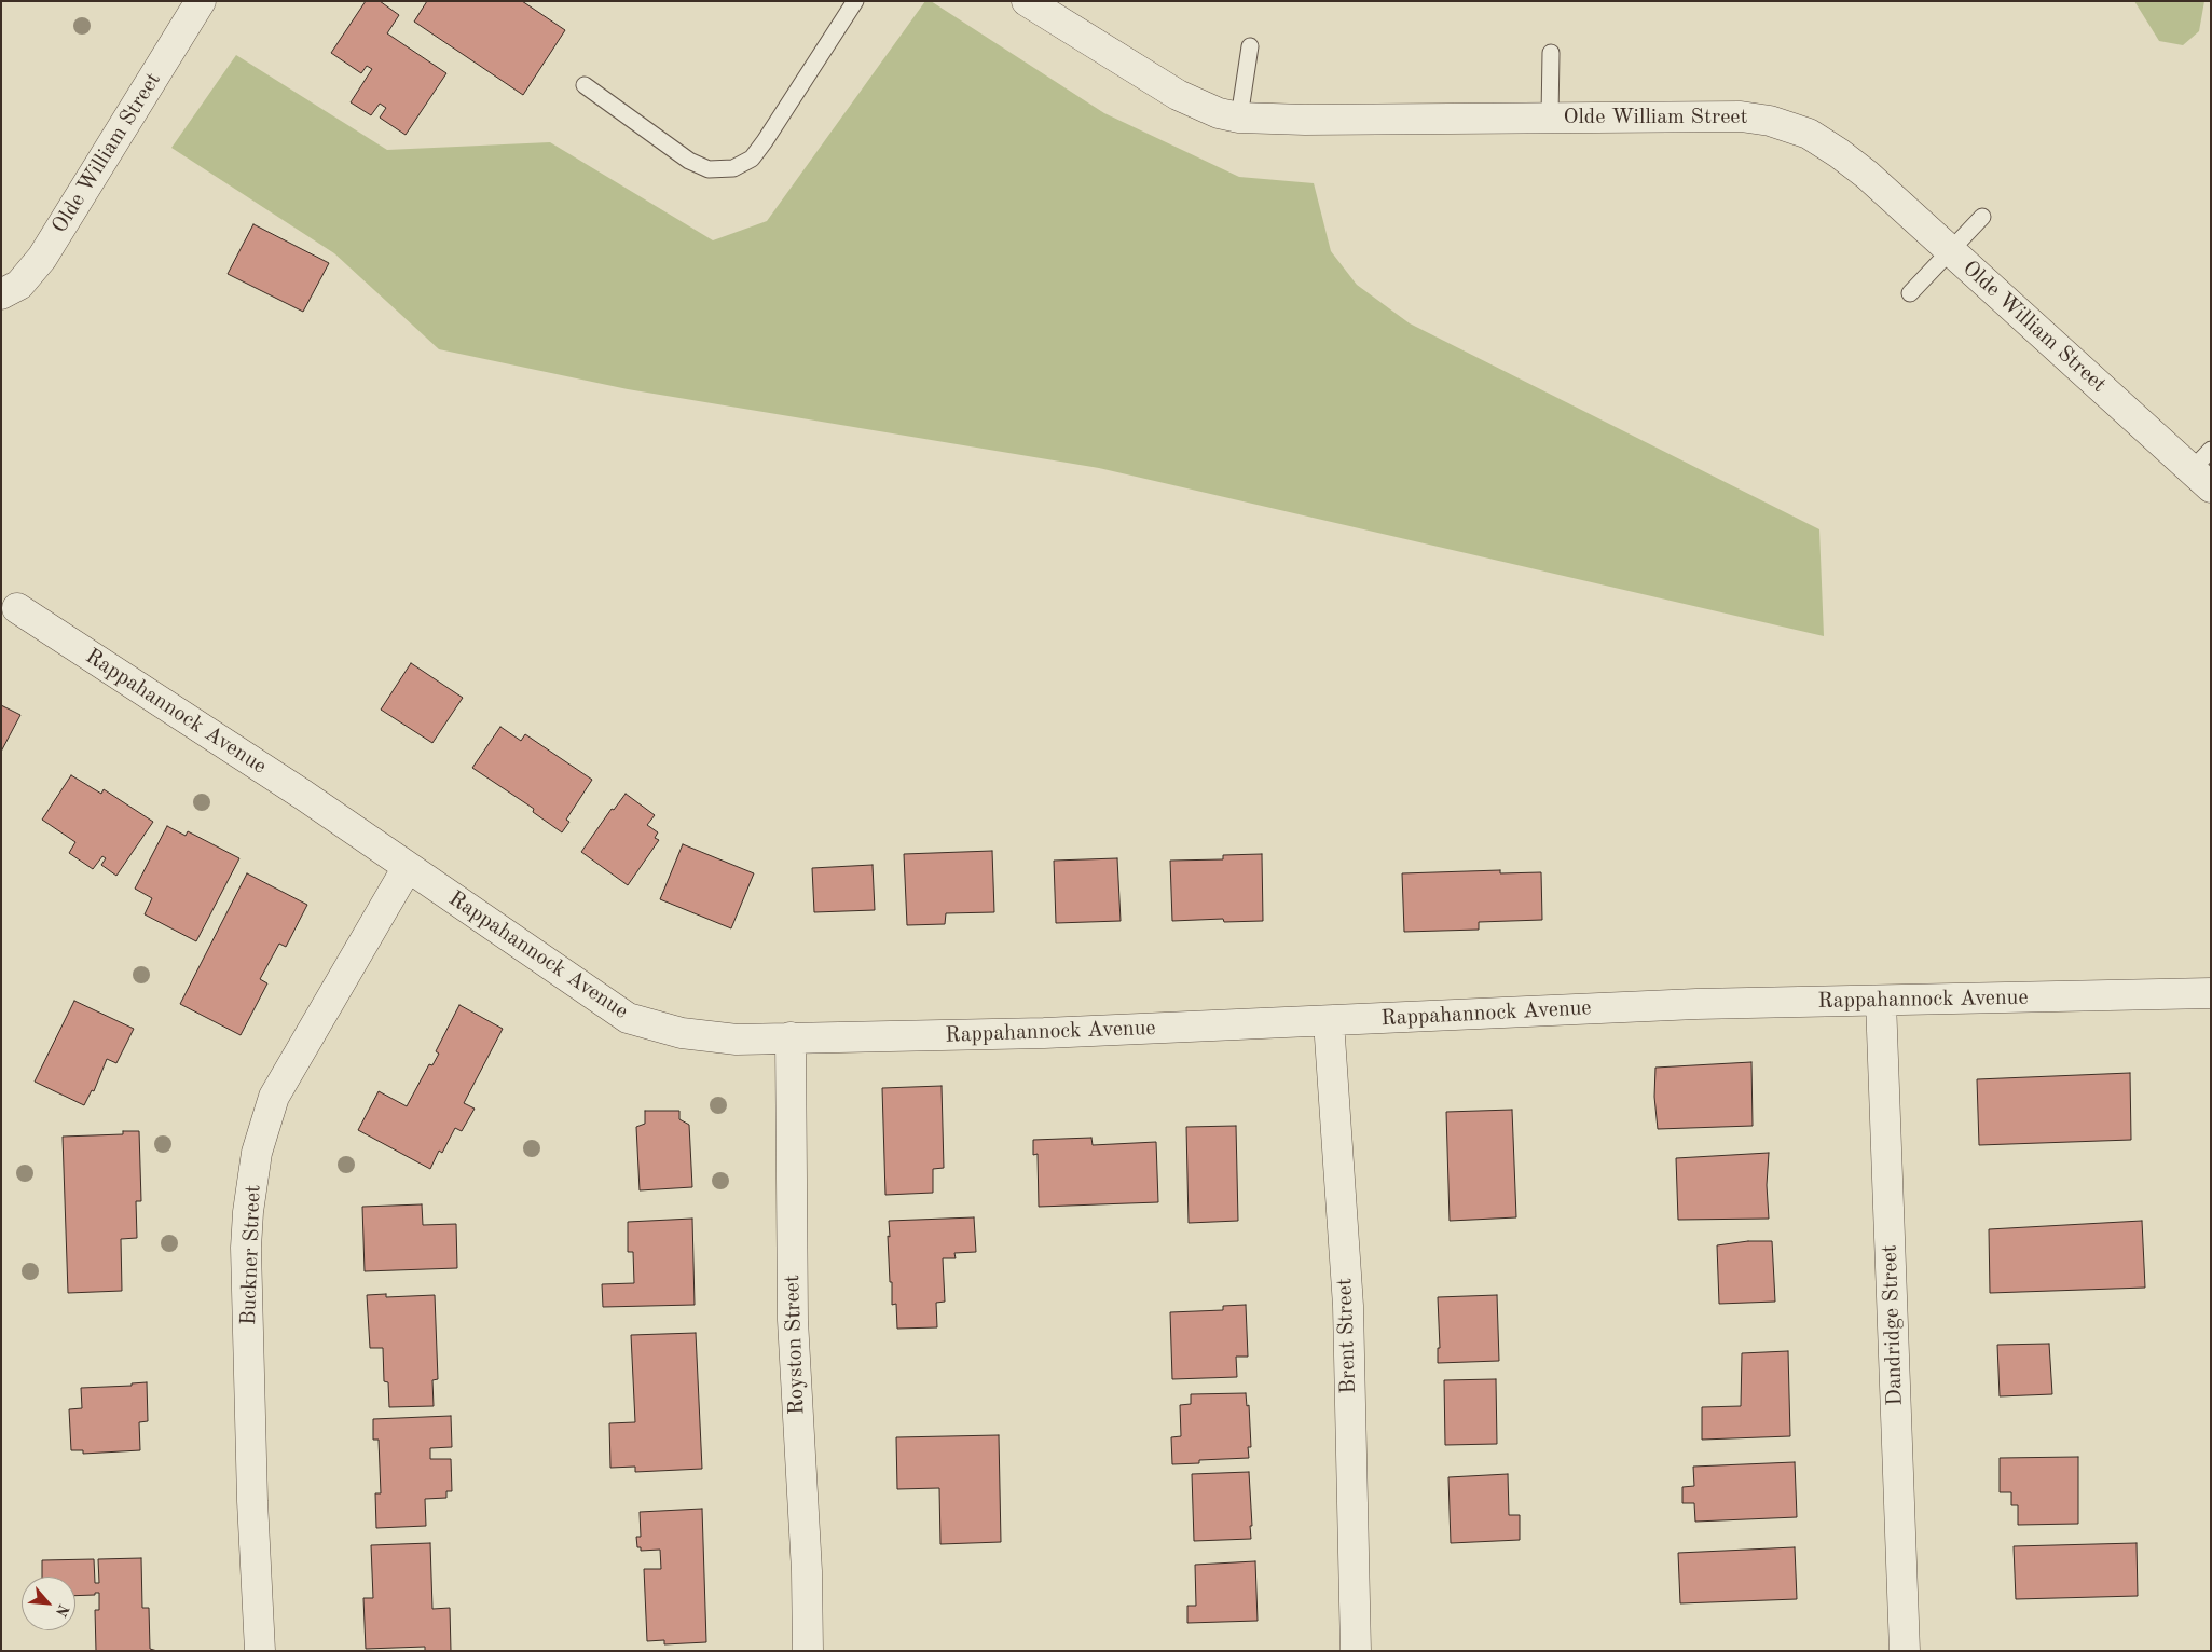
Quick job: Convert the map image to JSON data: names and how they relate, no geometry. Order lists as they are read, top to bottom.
{
  "streets": {
    "street": [
      "Olde William Street",
      "Rappahannock Avenue",
      "Buckner Street",
      "Dandridge Street",
      "Brent Street",
      "Royston Street"
    ]
  },
  "crossings": [
    ["Rappahannock Avenue", "Buckner Street"],
    ["Rappahannock Avenue", "Dandridge Street"],
    ["Rappahannock Avenue", "Brent Street"],
    ["Rappahannock Avenue", "Royston Street"]
  ],
  "north": "bottom right"
}
